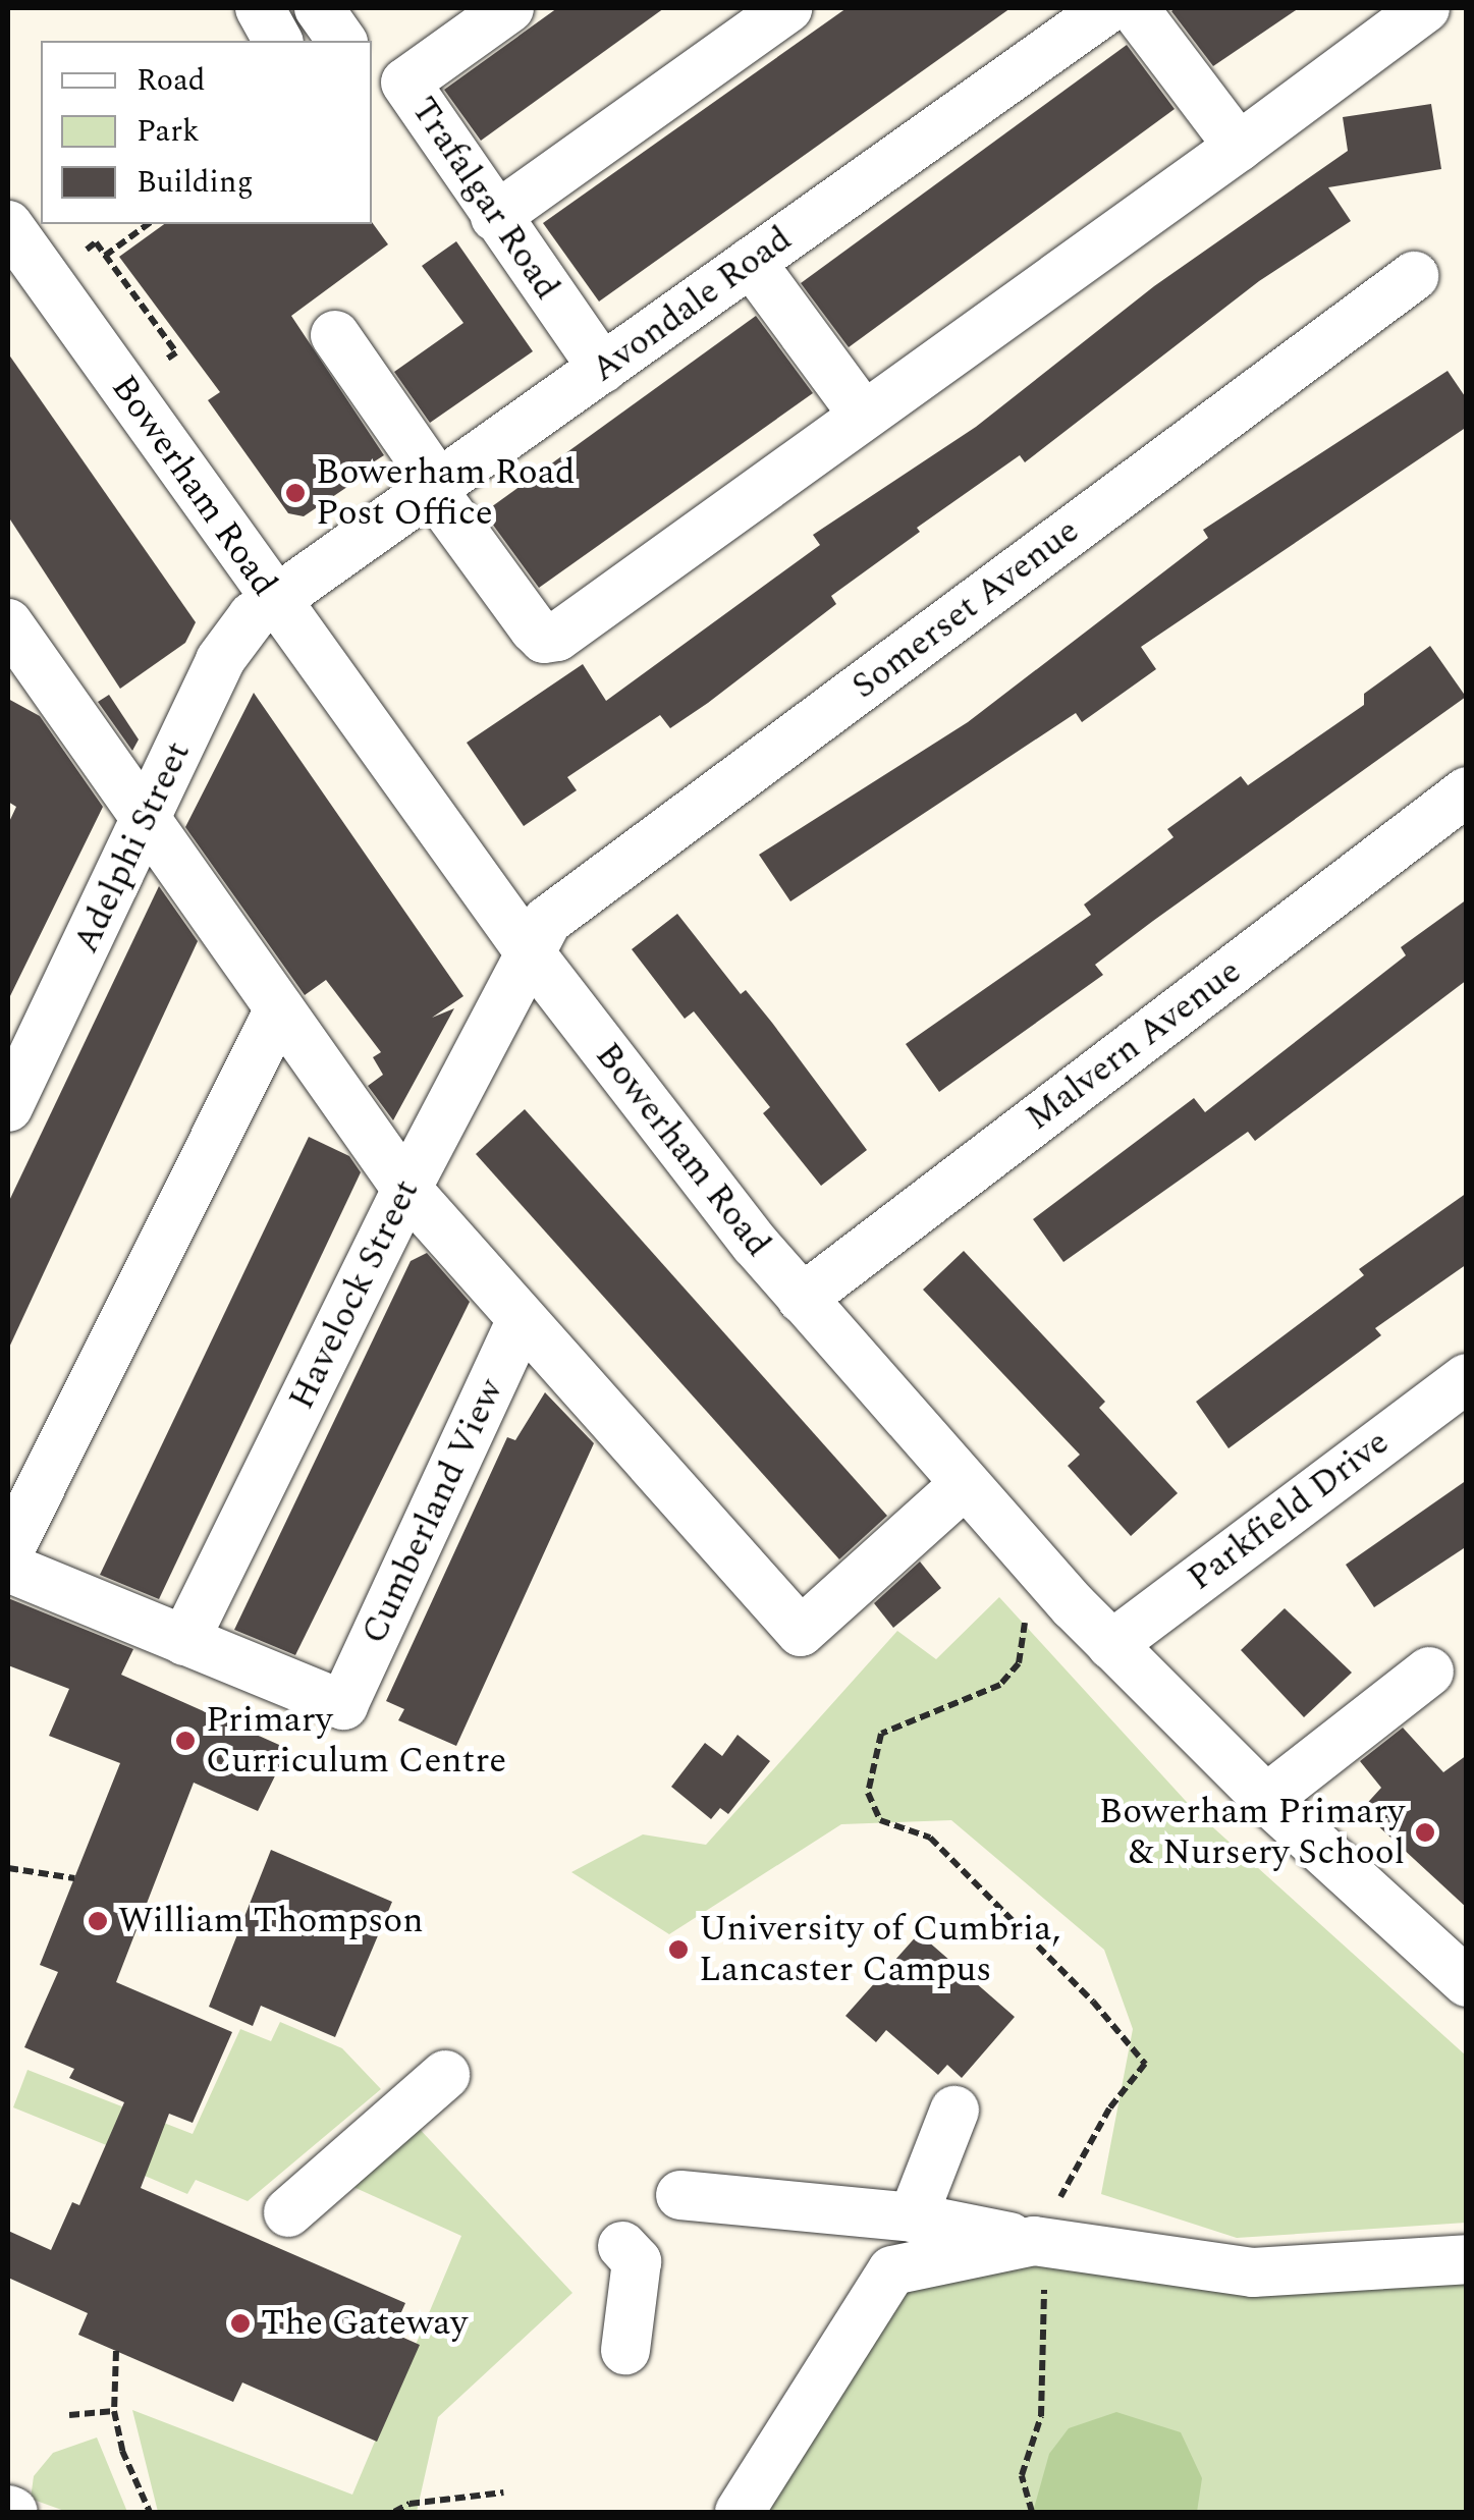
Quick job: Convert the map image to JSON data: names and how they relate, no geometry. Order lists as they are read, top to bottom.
{
  "streets": {
    "street": [
      "Trafalgar Road",
      "Avondale Road",
      "Bowerham Road",
      "Somerset Avenue",
      "Adelphi Street",
      "Malvern Avenue",
      "Havelock Street",
      "Parkfield Drive",
      "Cumberland View"
    ]
  },
  "crossings": [
    ["Trafalgar Road", "Avondale Road"],
    ["Avondale Road", "Bowerham Road"],
    ["Avondale Road", "Adelphi Street"],
    ["Bowerham Road", "Somerset Avenue"],
    ["Bowerham Road", "Adelphi Street"],
    ["Bowerham Road", "Malvern Avenue"],
    ["Bowerham Road", "Havelock Street"],
    ["Bowerham Road", "Parkfield Drive"],
    ["Somerset Avenue", "Havelock Street"],
    ["Havelock Street", "Cumberland View"]
  ],
  "places": [
    "Bowerham Road Post Office",
    "Primary Curriculum Centre",
    "Bowerham Primary & Nursery School",
    "William Thompson",
    "University of Cumbria, Lancaster Campus",
    "The Gateway"
  ],
  "legend": ["Road", "Park", "Building"]
}
